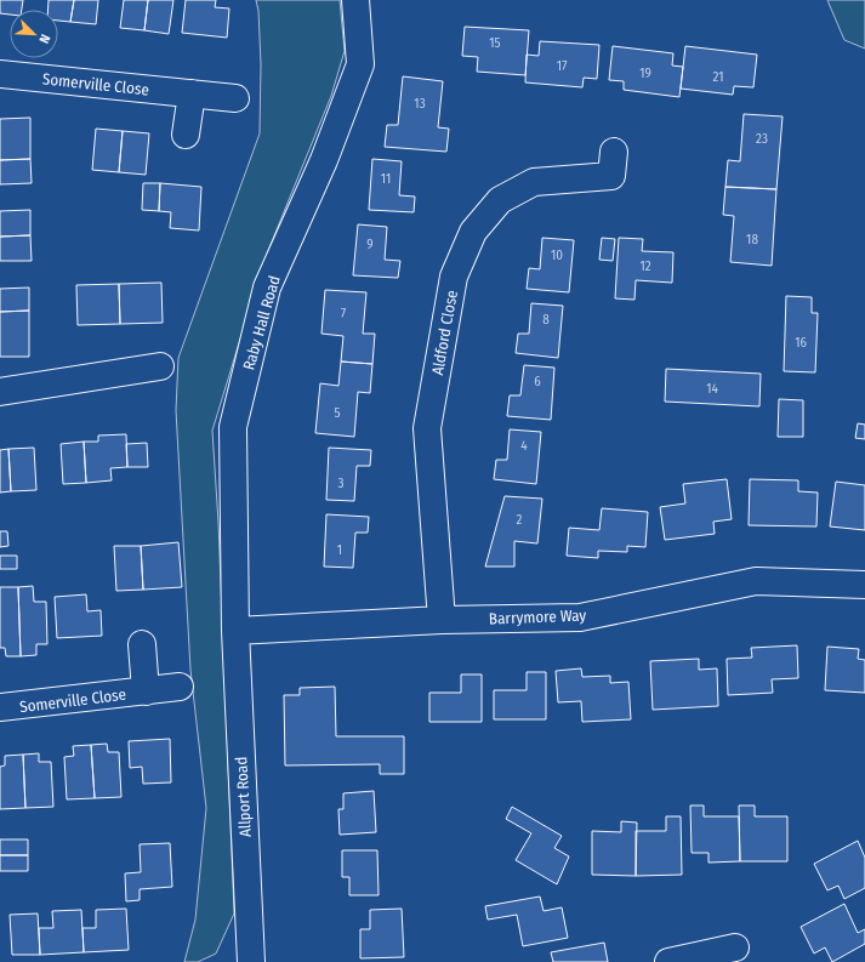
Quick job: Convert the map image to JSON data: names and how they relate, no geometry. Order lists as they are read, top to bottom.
{
  "streets": {
    "street": [
      "Somerville Close",
      "Raby Hall Road",
      "Aldford Close",
      "Barrymore Way",
      "Allport Road"
    ]
  },
  "crossings": [
    ["Raby Hall Road", "Barrymore Way"],
    ["Raby Hall Road", "Allport Road"],
    ["Aldford Close", "Barrymore Way"],
    ["Barrymore Way", "Allport Road"]
  ],
  "house_numbers": [
    "15",
    "17",
    "19",
    "21",
    "13",
    "23",
    "11",
    "18",
    "9",
    "10",
    "12",
    "7",
    "8",
    "16",
    "6",
    "14",
    "5",
    "4",
    "3",
    "2",
    "1"
  ],
  "north": "bottom right"
}
